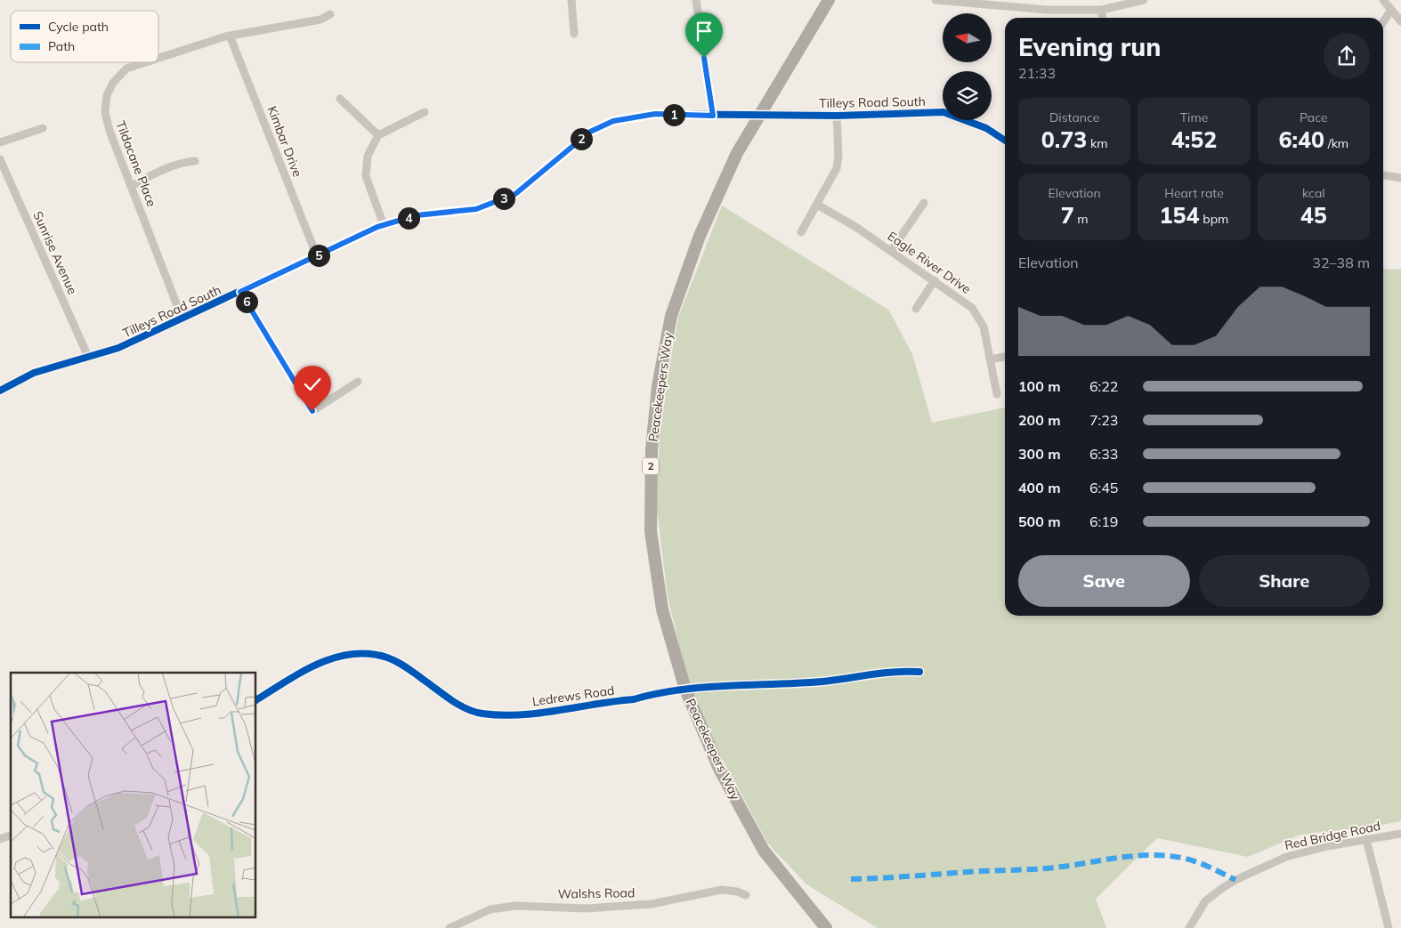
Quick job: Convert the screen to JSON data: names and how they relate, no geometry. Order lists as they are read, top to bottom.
{
  "streets": {
    "highway": ["Peacekeepers Way", "2"],
    "street": [
      "Tilleys Road South",
      "Kimbar Drive",
      "Tildacane Place",
      "Sunrise Avenue",
      "Eagle River Drive",
      "Ledrews Road",
      "Red Bridge Road",
      "Walshs Road"
    ]
  },
  "crossings": [
    ["Tilleys Road South", "Kimbar Drive"],
    ["Tilleys Road South", "Tildacane Place"],
    ["Tilleys Road South", "Sunrise Avenue"],
    ["Kimbar Drive", "Tildacane Place"]
  ],
  "legend": ["Cycle path", "Path"],
  "north": "left",
  "page": {
    "heading": ["Evening run", "21:33"],
    "stats": [
      ["Distance", "0.73 km"],
      ["Time", "4:52"],
      ["Pace", "6:40 /km"],
      ["Elevation", "7 m"],
      ["Heart rate", "154 bpm"],
      ["kcal", "45"]
    ],
    "pins": [
      "1",
      "2",
      "3",
      "4",
      "5",
      "6"
    ],
    "chart": ["Elevation", "32–38 m"],
    "list": [
      {
        "name": "100 m",
        "note": "6:22"
      },
      {
        "name": "200 m",
        "note": "7:23"
      },
      {
        "name": "300 m",
        "note": "6:33"
      },
      {
        "name": "400 m",
        "note": "6:45"
      },
      {
        "name": "500 m",
        "note": "6:19"
      }
    ],
    "buttons": ["Save", "Share"]
  }
}
